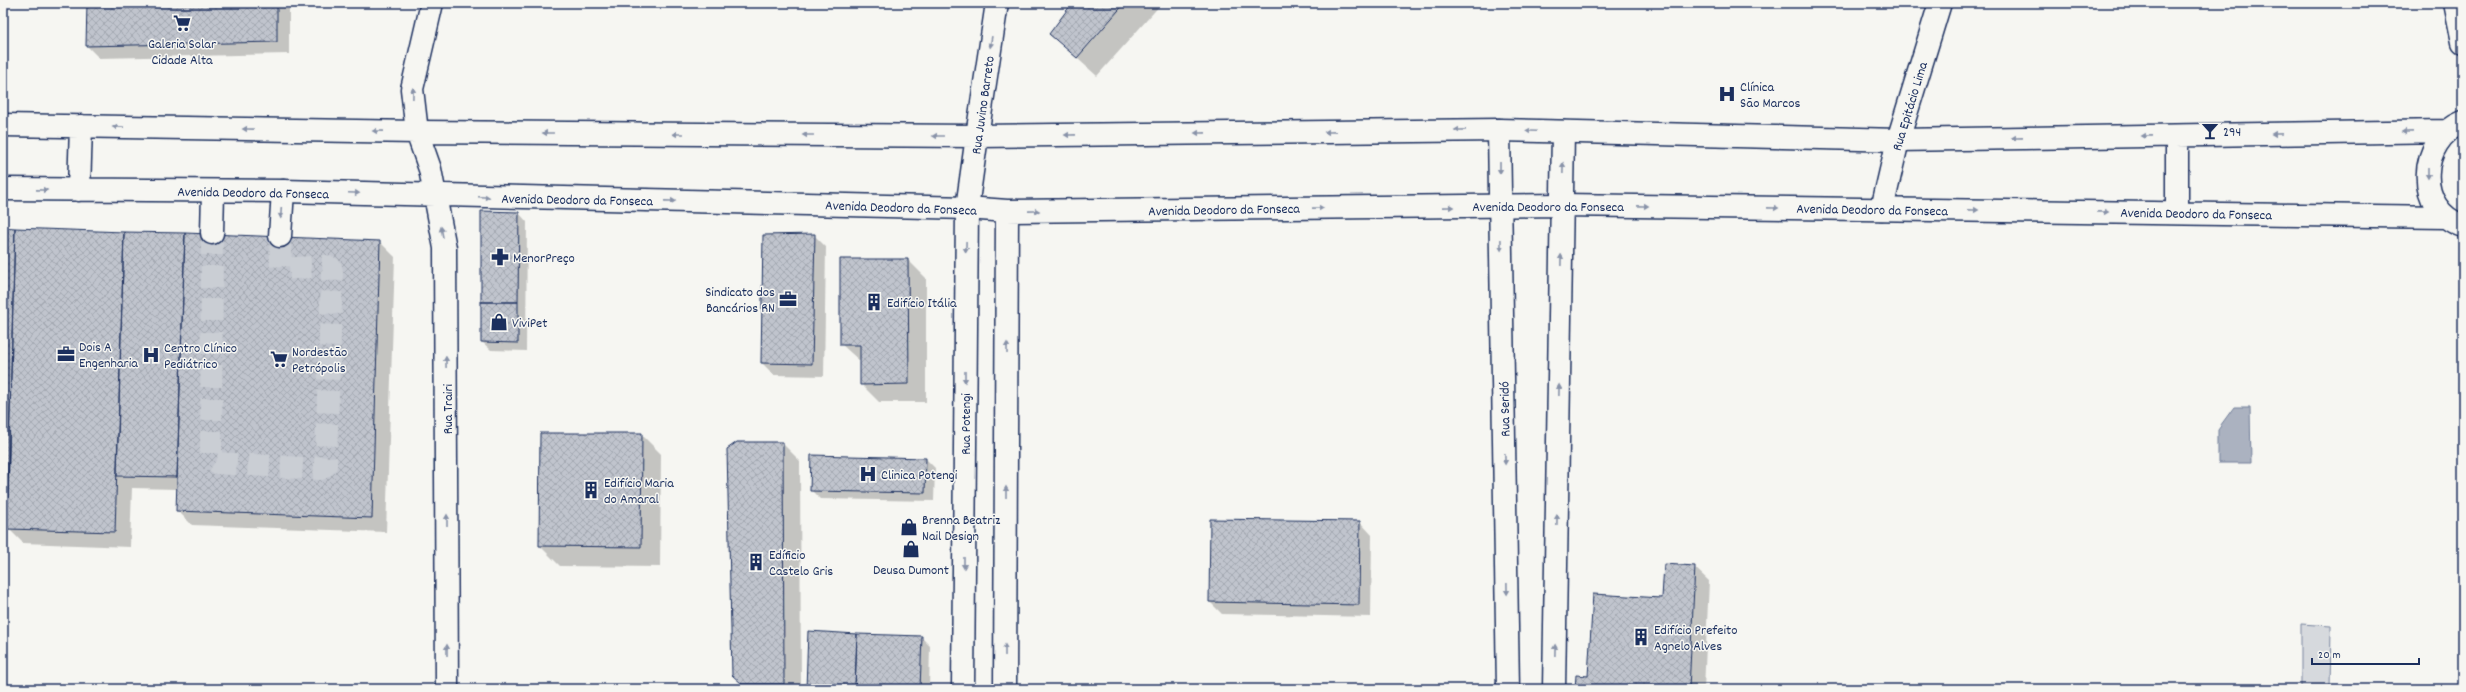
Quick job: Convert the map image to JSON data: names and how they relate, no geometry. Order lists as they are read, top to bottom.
{
  "streets": {
    "main road": [
      "Rua Juvino Barreto",
      "Rua Epitácio Lima",
      "Avenida Deodoro da Fonseca",
      "Rua Trairi",
      "Rua Seridó",
      "Rua Potengi"
    ]
  },
  "crossings": [
    ["Rua Juvino Barreto", "Avenida Deodoro da Fonseca"],
    ["Rua Juvino Barreto", "Rua Potengi"],
    ["Rua Epitácio Lima", "Avenida Deodoro da Fonseca"],
    ["Avenida Deodoro da Fonseca", "Rua Trairi"],
    ["Avenida Deodoro da Fonseca", "Rua Seridó"],
    ["Avenida Deodoro da Fonseca", "Rua Potengi"]
  ],
  "one_way": ["Rua Juvino Barreto", "Rua Trairi"],
  "places": {
    "supermarket": ["Galeria Solar Cidade Alta", "Nordestão Petrópolis"],
    "hospital": ["Clínica São Marcos", "Centro Clínico Pediátrico", "Clinica Potengi"],
    "bar": ["294"],
    "pharmacy": ["MenorPreço"],
    "office": ["Sindicato dos Bancários RN", "Dois A Engenharia"],
    "building": [
      "Edifício Itália",
      "Edifício Maria do Amaral",
      "Edíficio Castelo Gris",
      "Edifício Prefeito Agnelo Alves"
    ],
    "shop": ["ViviPet", "Brenna Beatriz Nail Design", "Deusa Dumont"]
  },
  "scale_bar": "20 m"
}
